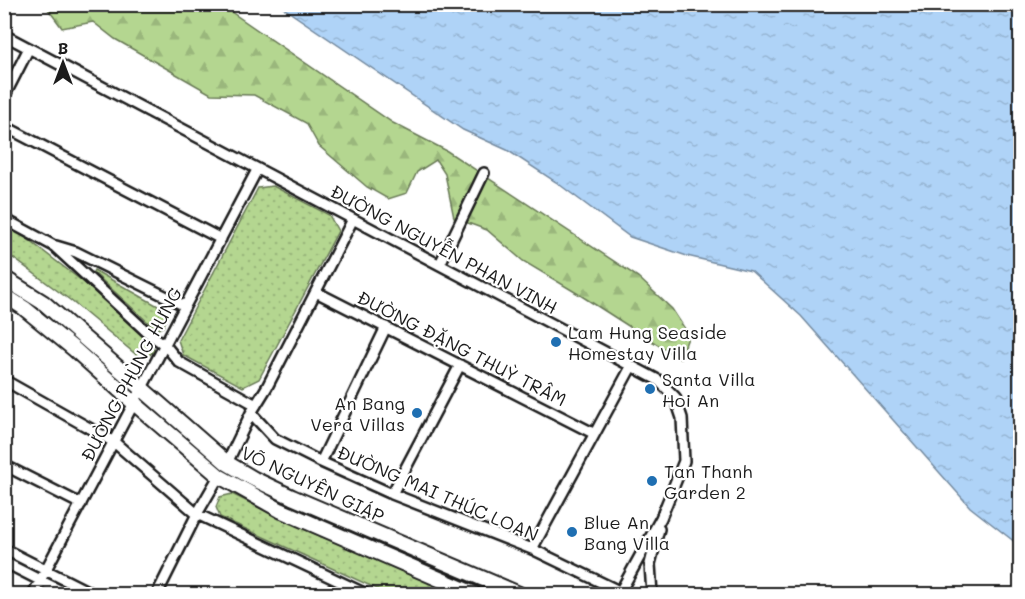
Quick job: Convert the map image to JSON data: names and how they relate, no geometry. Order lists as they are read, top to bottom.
{
  "streets": {
    "main road": ["VÕ NGUYÊN GIÁP"],
    "street": [
      "ĐƯỜNG NGUYỄN PHAN VINH",
      "ĐƯỜNG ĐẶNG THUỲ TRÂM",
      "ĐƯỜNG PHÙNG HƯNG",
      "ĐƯỜNG MAI THÚC LOAN"
    ]
  },
  "crossings": [
    ["ĐƯỜNG NGUYỄN PHAN VINH", "ĐƯỜNG PHÙNG HƯNG"],
    ["ĐƯỜNG NGUYỄN PHAN VINH", "ĐƯỜNG MAI THÚC LOAN"],
    ["ĐƯỜNG PHÙNG HƯNG", "VÕ NGUYÊN GIÁP"],
    ["ĐƯỜNG PHÙNG HƯNG", "ĐƯỜNG MAI THÚC LOAN"]
  ],
  "places": [
    "Lam Hung Seaside Homestay Villa",
    "Santa Villa Hoi An",
    "An Bang Vera Villas",
    "Tan Thanh Garden 2",
    "Blue An Bang Villa"
  ],
  "north": "top"
}
